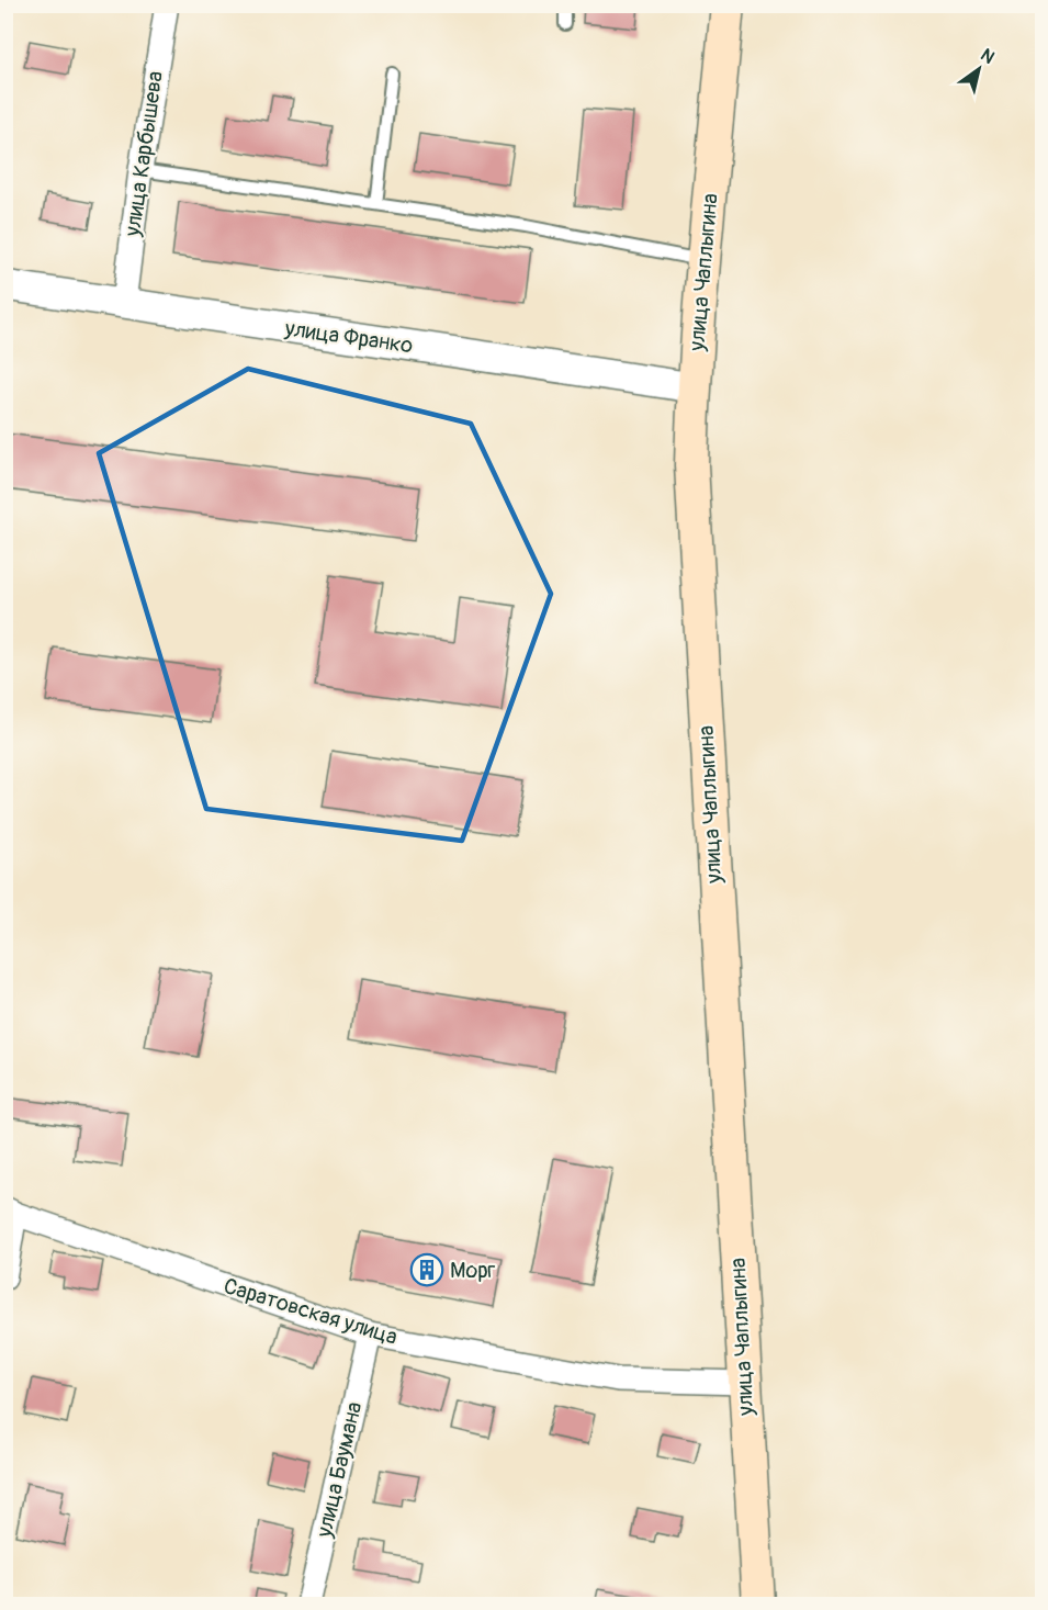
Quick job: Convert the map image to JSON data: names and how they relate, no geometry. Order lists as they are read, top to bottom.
{
  "streets": {
    "main road": ["улица Чаплыгина"],
    "street": [
      "улица Карбышева",
      "улица Франко",
      "Саратовская улица",
      "улица Баумана"
    ]
  },
  "crossings": [
    ["улица Карбышева", "улица Франко"],
    ["улица Чаплыгина", "улица Франко"],
    ["улица Чаплыгина", "Саратовская улица"],
    ["Саратовская улица", "улица Баумана"]
  ],
  "places": {
    "building": ["Морг"]
  },
  "north": "top right"
}
